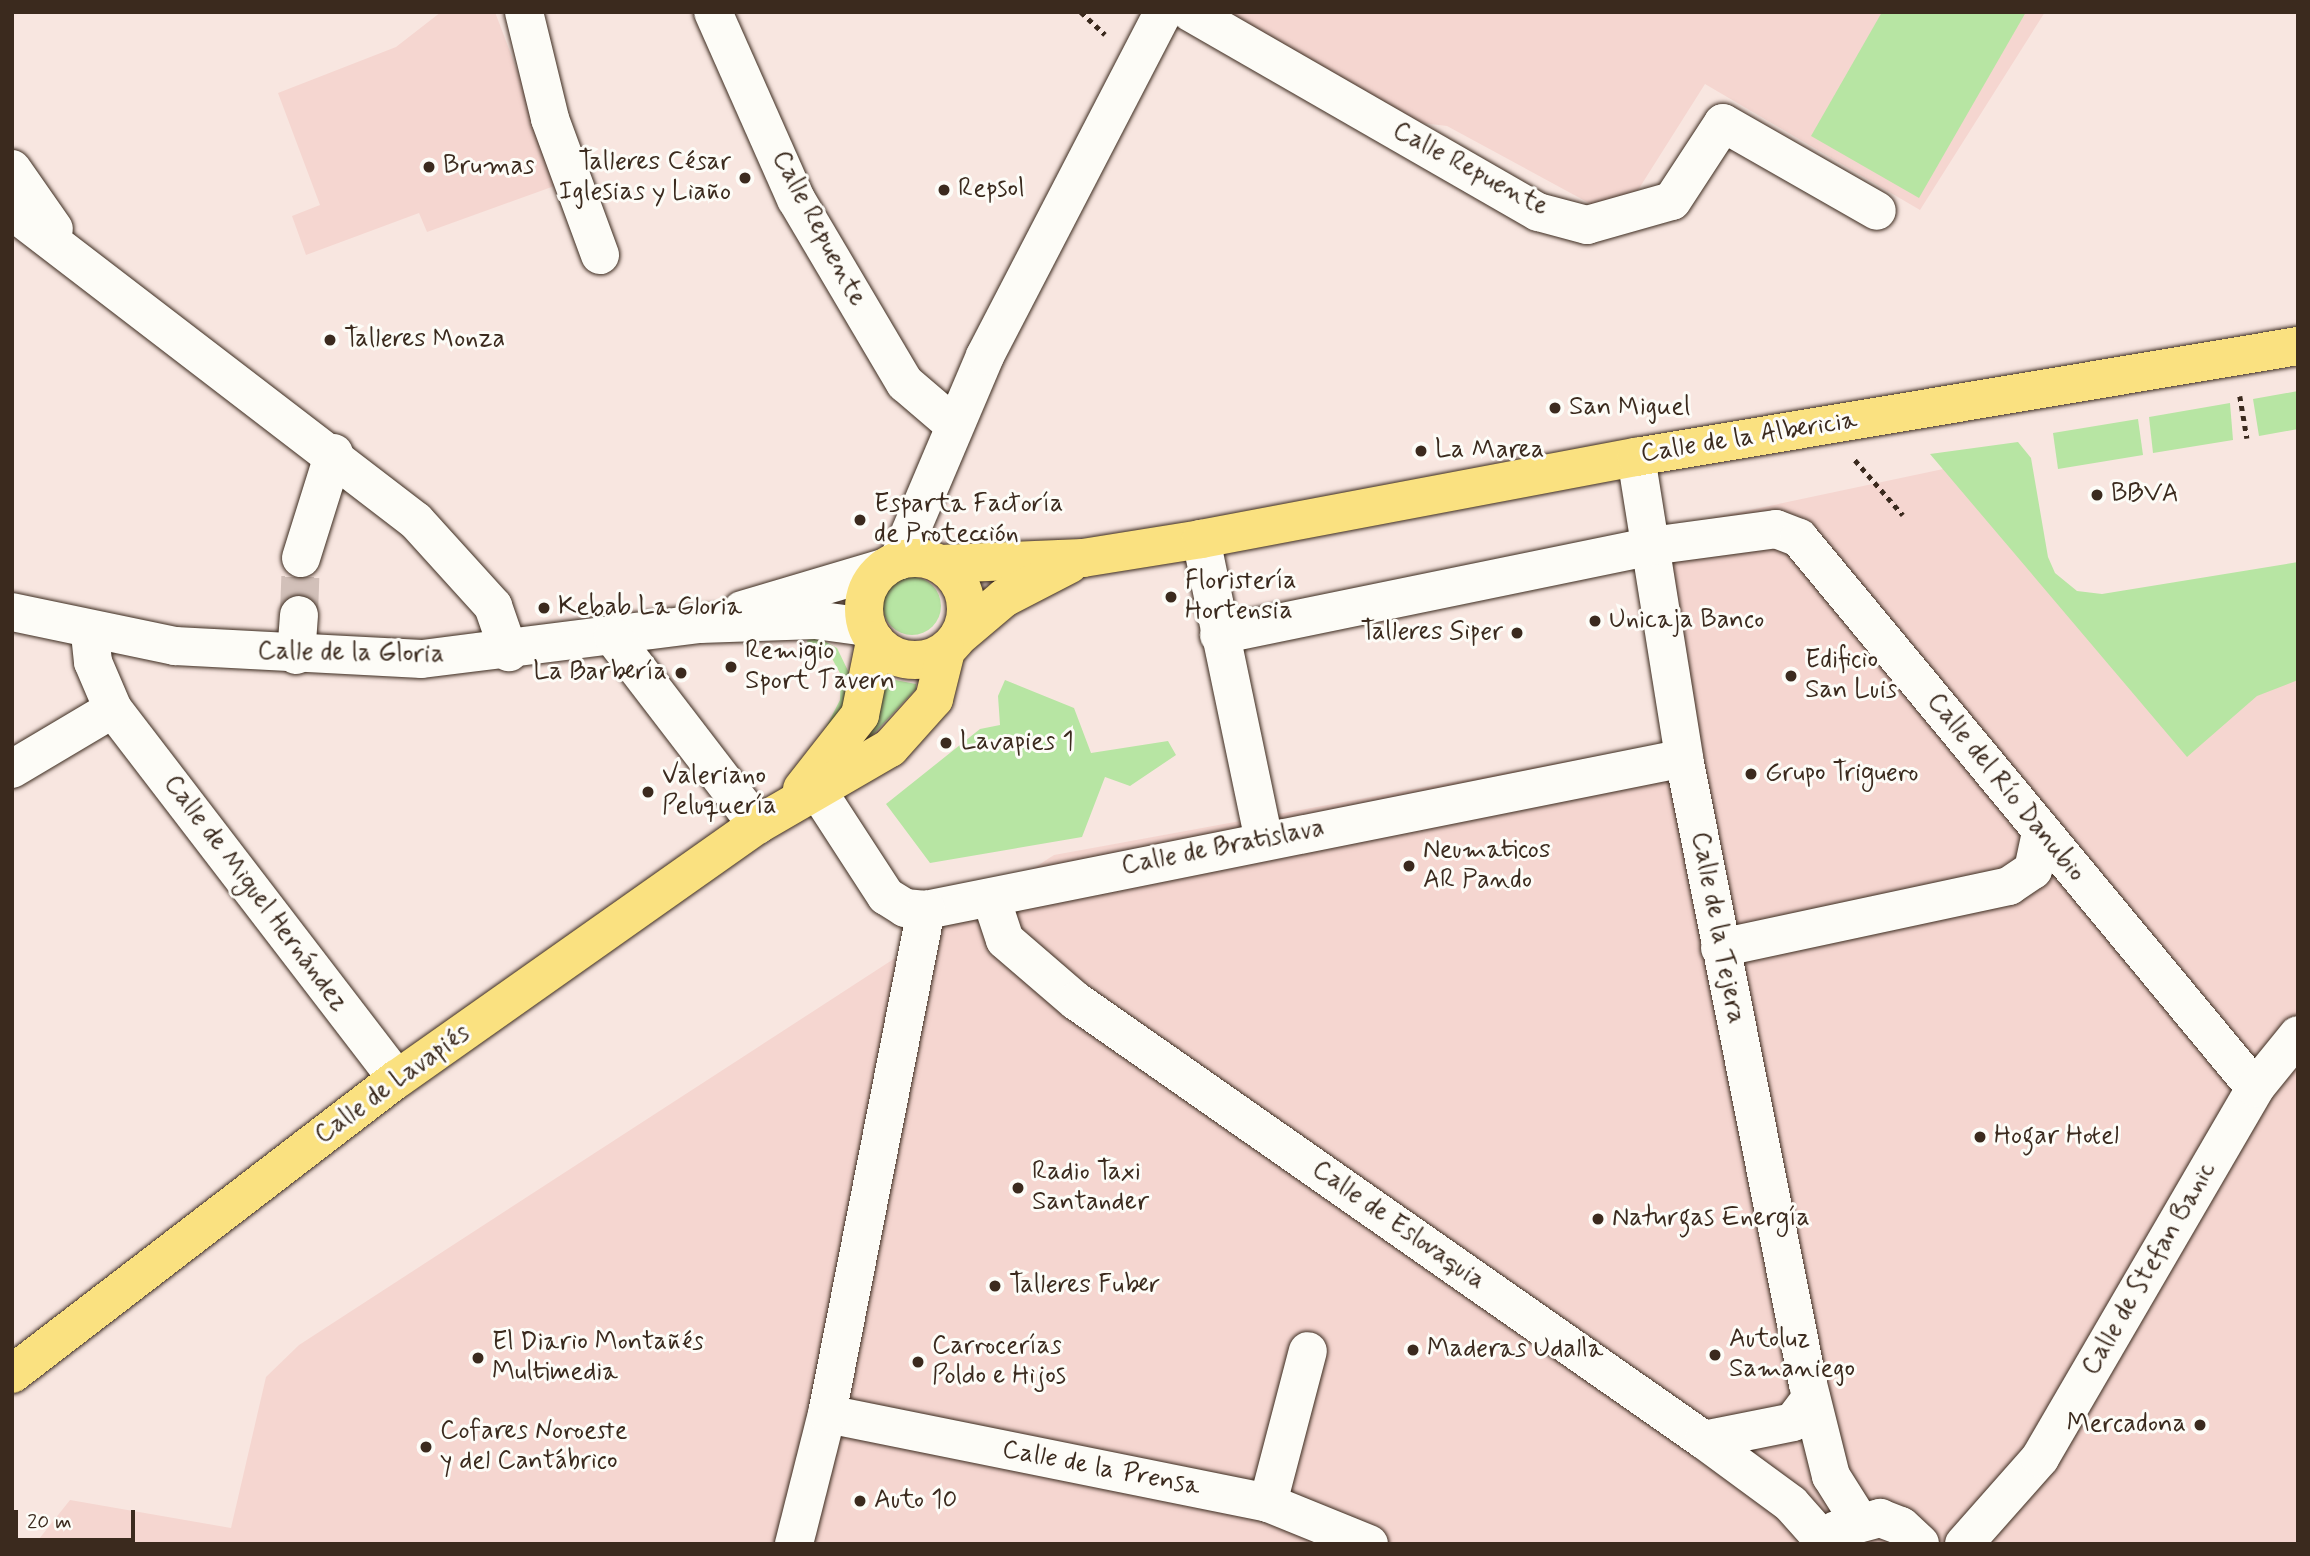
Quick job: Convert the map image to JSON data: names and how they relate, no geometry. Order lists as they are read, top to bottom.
{
  "streets": {
    "main road": ["Calle de la Albericia", "Calle de Lavapiés"],
    "street": [
      "Calle Repuente",
      "Calle de la Gloria",
      "Calle del Río Danubio",
      "Calle de Bratislava",
      "Calle de Miguel Hernández",
      "Calle de la Tejera",
      "Calle de Eslovaquia",
      "Calle de Stefan Banic",
      "Calle de la Prensa"
    ]
  },
  "crossings": [
    ["Calle de la Albericia", "Calle de la Gloria"],
    ["Calle de la Albericia", "Calle de la Tejera"],
    ["Calle de la Albericia", "Calle de Lavapiés"],
    ["Calle de la Gloria", "Calle de Lavapiés"],
    ["Calle del Río Danubio", "Calle de la Tejera"],
    ["Calle del Río Danubio", "Calle de Stefan Banic"],
    ["Calle de Bratislava", "Calle de la Tejera"],
    ["Calle de Bratislava", "Calle de Lavapiés"],
    ["Calle de Bratislava", "Calle de Eslovaquia"],
    ["Calle de Miguel Hernández", "Calle de Lavapiés"]
  ],
  "places": [
    "Brumas",
    "Talleres César Iglesias y Liaño",
    "Repsol",
    "Talleres Monza",
    "San Miguel",
    "La Marea",
    "BBVA",
    "Esparta Factoría de Protección",
    "Floristería Hortensia",
    "Kebab La Gloria",
    "Unicaja Banco",
    "Talleres Siper",
    "Remigio Sport Tavern",
    "La Barbería",
    "Edificio San Luis",
    "Lavapies 1",
    "Grupo Triguero",
    "Valeriano Peluquería",
    "Neumaticos AR Pando",
    "Hogar Hotel",
    "Radio Taxi Santander",
    "Naturgas Energía",
    "Talleres Fuber",
    "Maderas Udalla",
    "Autoluz Samaniego",
    "El Diario Montañés Multimedia",
    "Carrocerías Poldo e Hijos",
    "Mercadona",
    "Cofares Noroeste y del Cantábrico",
    "Auto 10"
  ],
  "scale_bar": "20 m"
}
